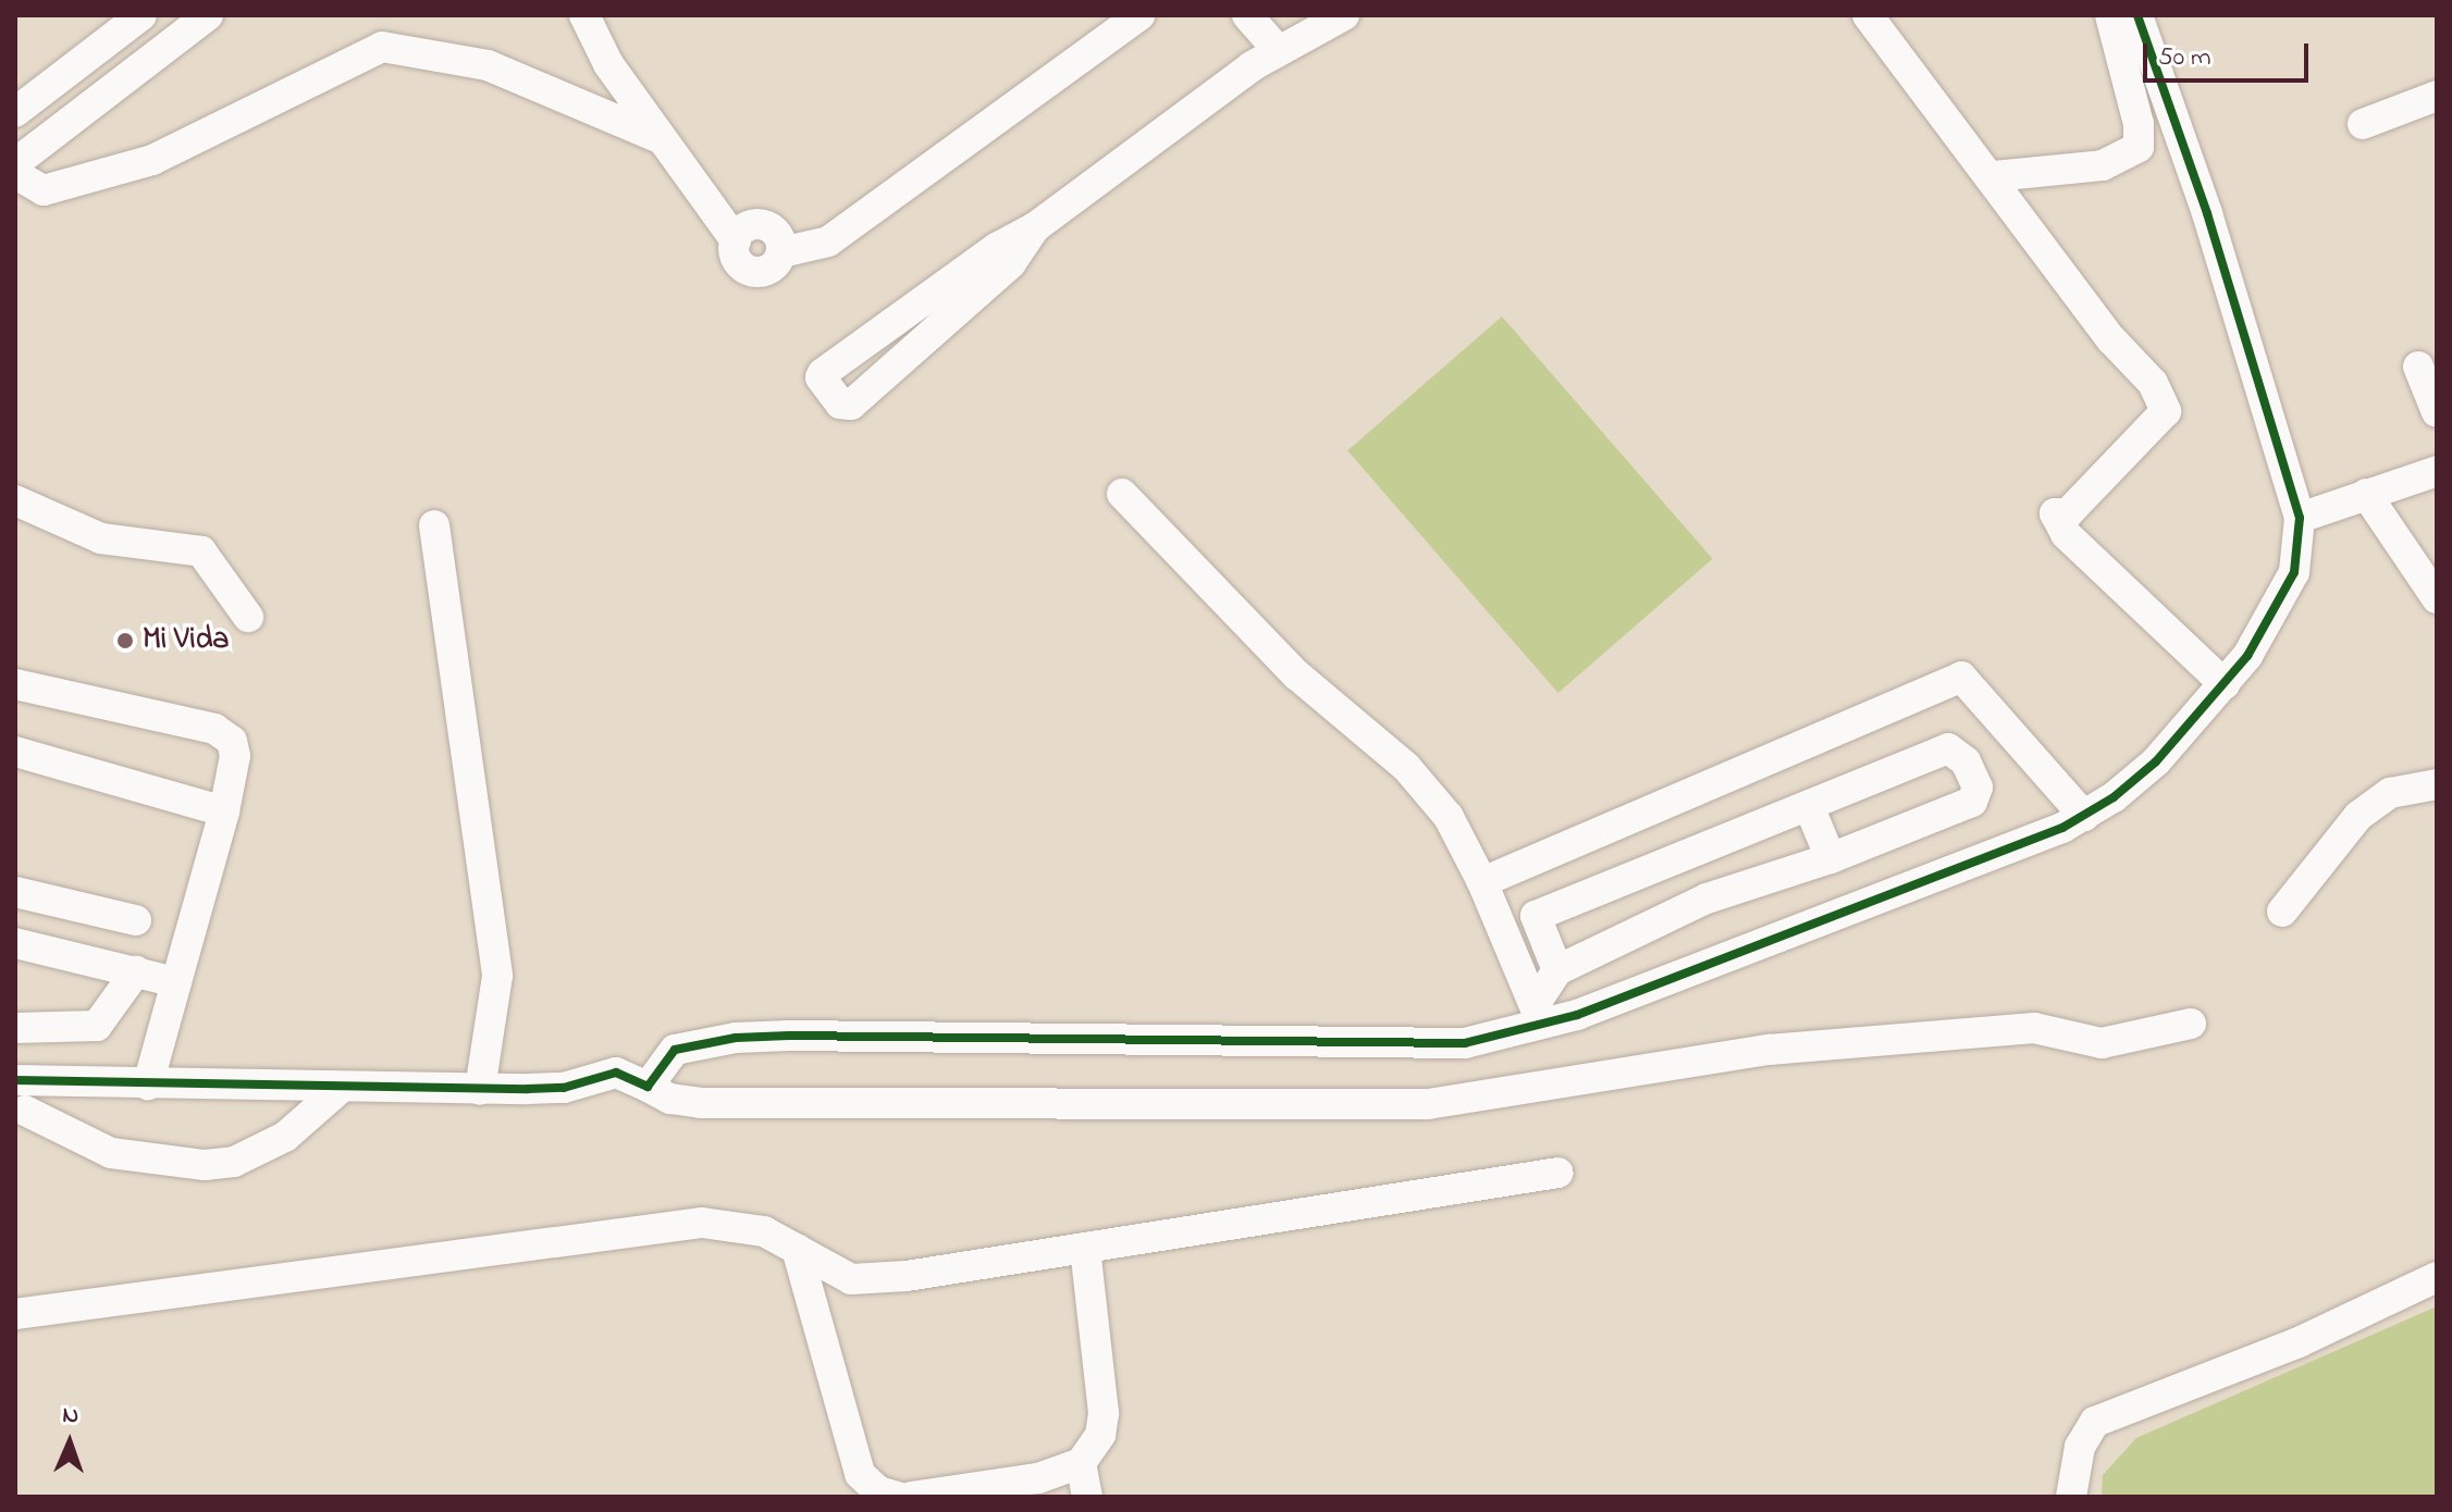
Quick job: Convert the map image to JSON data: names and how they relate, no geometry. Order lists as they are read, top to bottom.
{
  "places": ["Mi Vida"],
  "scale_bar": "50 m",
  "north": "top"
}
